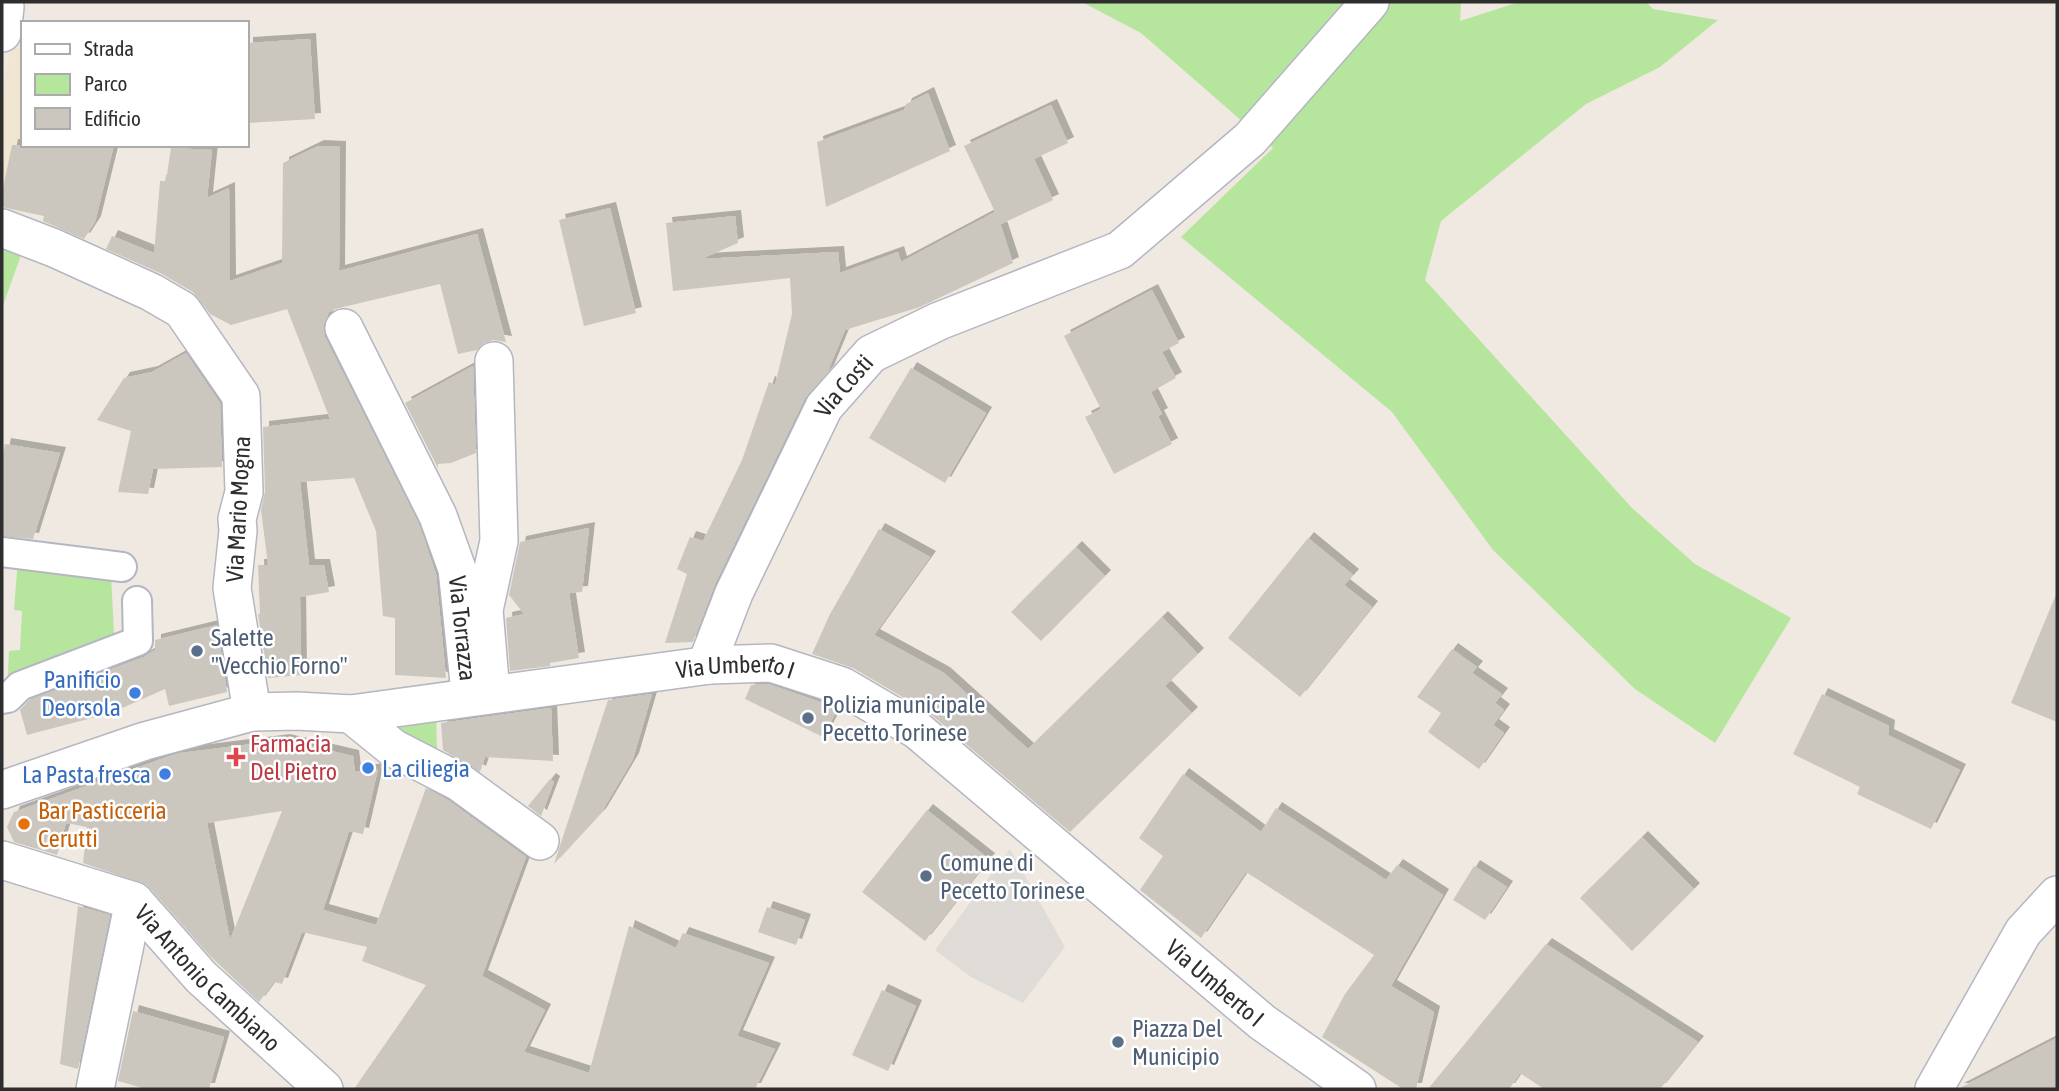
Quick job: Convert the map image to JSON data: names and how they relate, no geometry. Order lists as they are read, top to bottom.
{
  "streets": {
    "street": [
      "Via Costi",
      "Via Mario Mogna",
      "Via Torrazza",
      "Via Umberto I",
      "Via Antonio Cambiano"
    ]
  },
  "crossings": [
    ["Via Costi", "Via Umberto I"],
    ["Via Mario Mogna", "Via Umberto I"],
    ["Via Torrazza", "Via Umberto I"]
  ],
  "places": {
    "other": [
      "Salette \"Vecchio Forno\"",
      "Panificio Deorsola",
      "Polizia municipale Pecetto Torinese",
      "La ciliegia",
      "La Pasta fresca",
      "Bar Pasticceria Cerutti",
      "Comune di Pecetto Torinese",
      "Piazza Del Municipio"
    ],
    "health": ["Farmacia Del Pietro"]
  },
  "legend": ["Strada", "Parco", "Edificio"]
}
